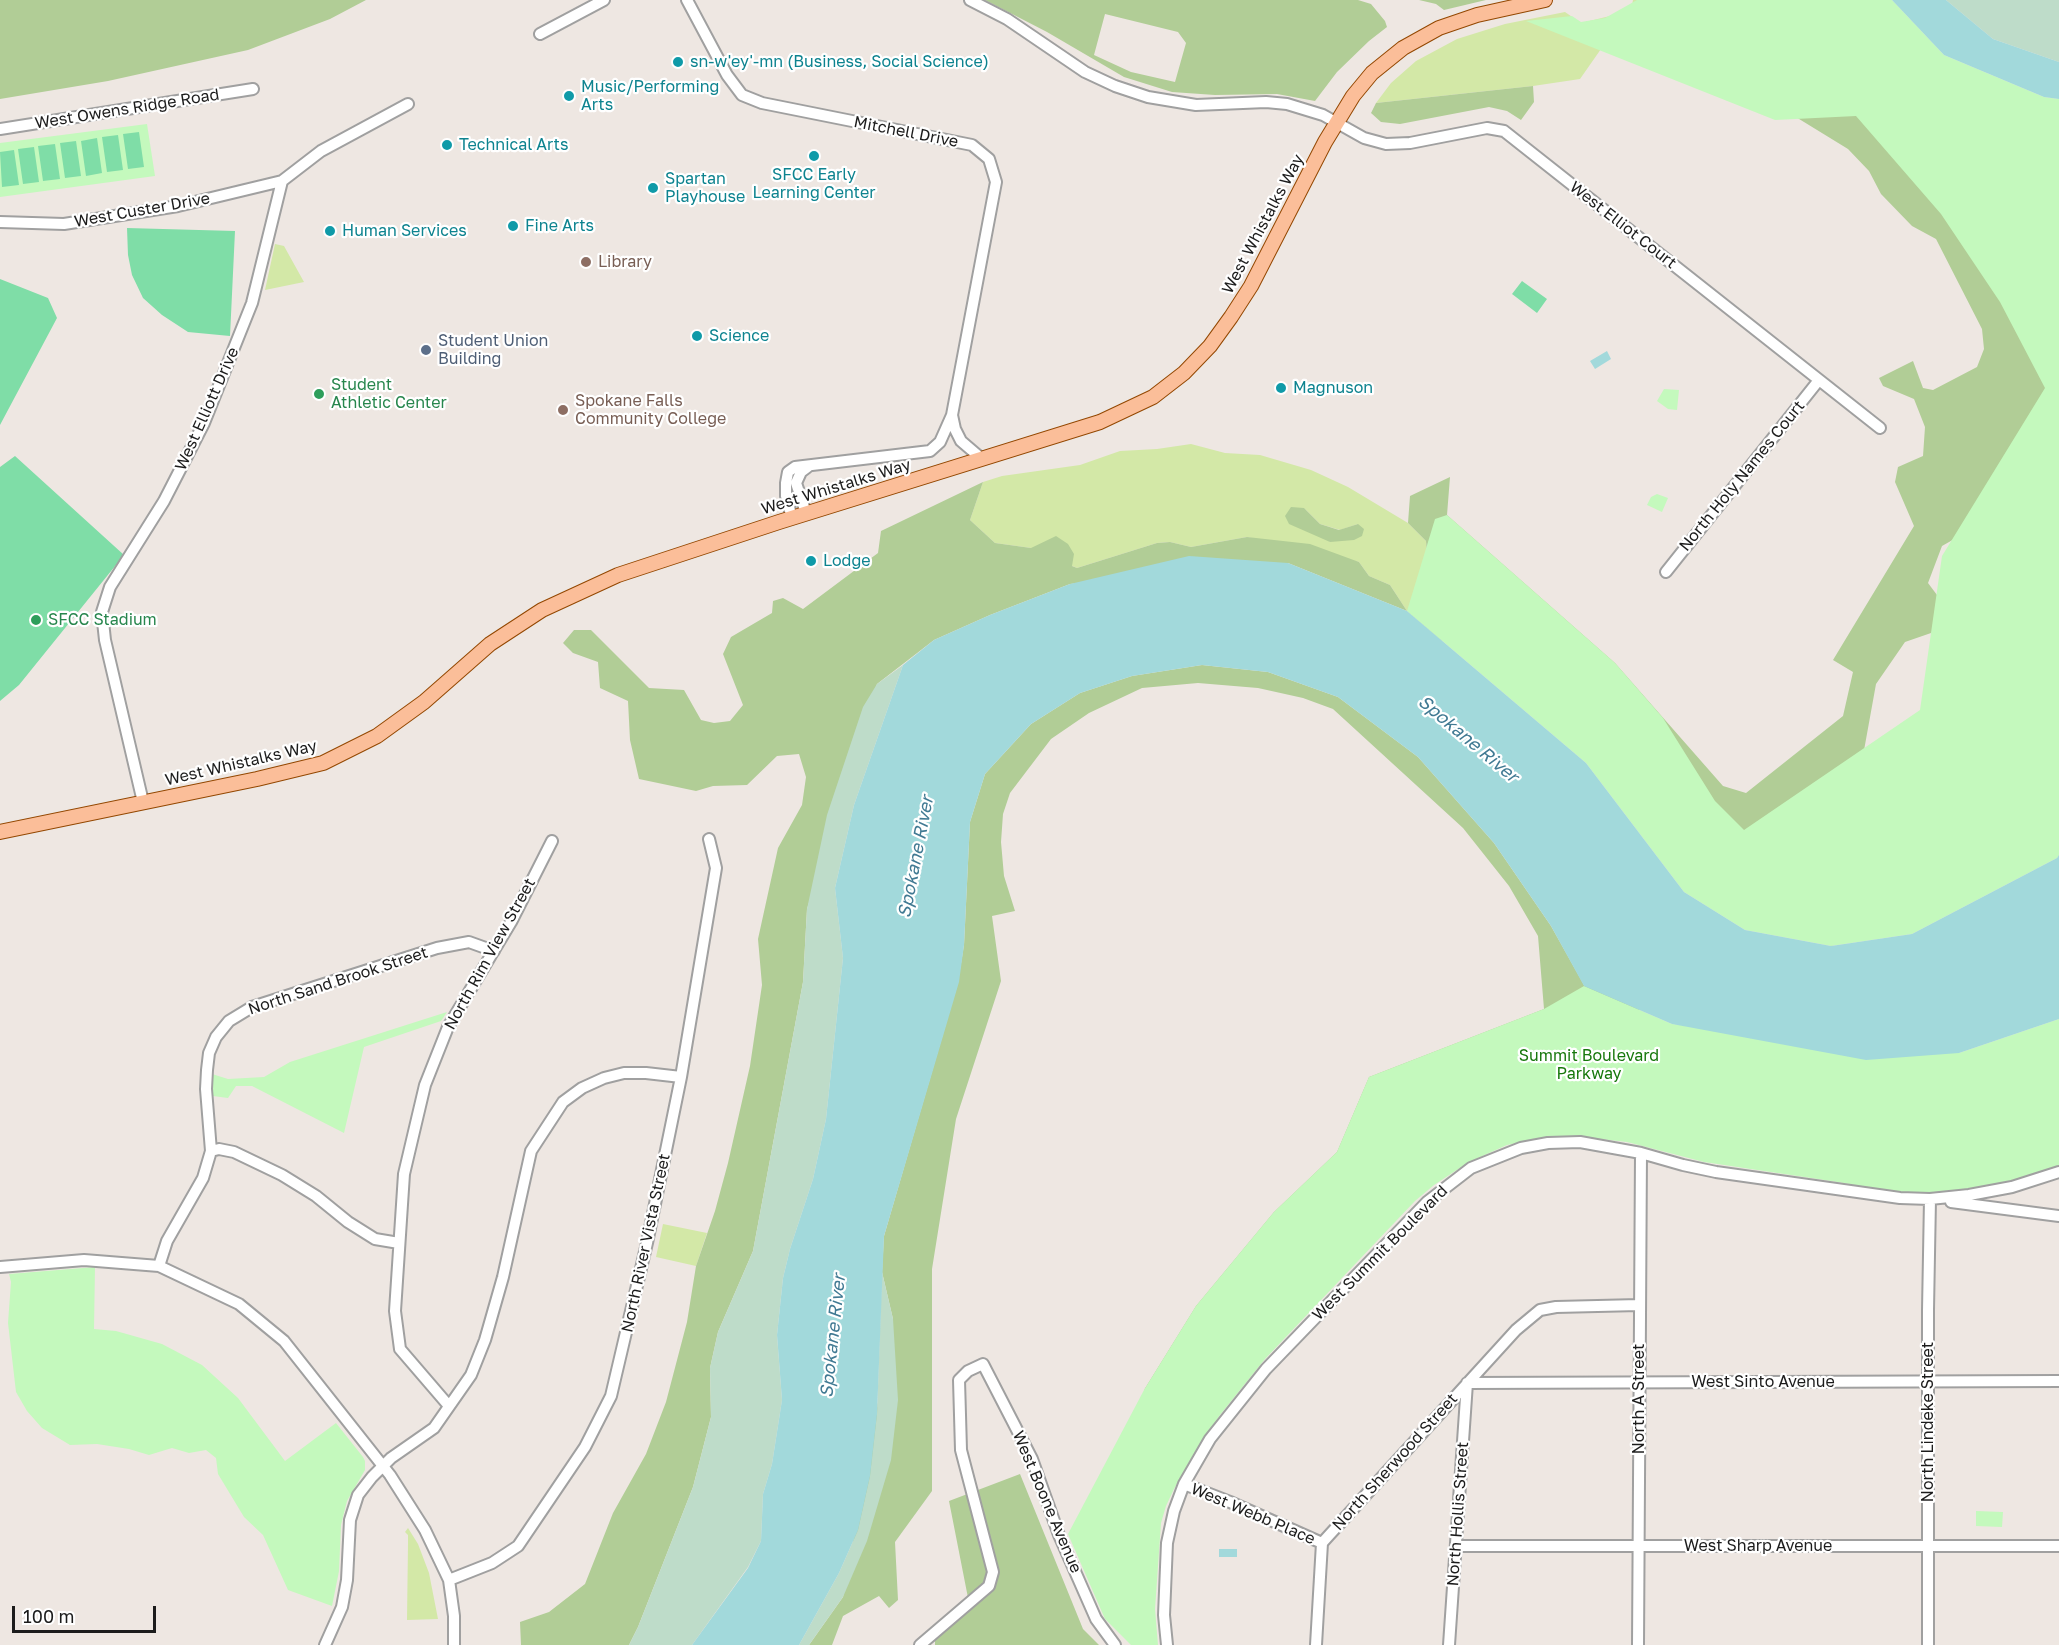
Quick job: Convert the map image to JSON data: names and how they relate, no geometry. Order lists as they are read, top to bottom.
{
  "streets": {
    "main road": ["West Whistalks Way"],
    "street": [
      "West Owens Ridge Road",
      "Mitchell Drive",
      "West Custer Drive",
      "West Elliot Court",
      "West Elliott Drive",
      "North Holy Names Court",
      "North Rim View Street",
      "North Sand Brook Street",
      "North River Vista Street",
      "West Summit Boulevard",
      "West Sinto Avenue",
      "North A Street",
      "North Lindeke Street",
      "North Sherwood Street",
      "West Boone Avenue",
      "West Webb Place",
      "North Hollis Street",
      "West Sharp Avenue"
    ]
  },
  "crossings": [
    ["West Custer Drive", "West Elliott Drive"],
    ["West Whistalks Way", "West Elliot Court"],
    ["West Whistalks Way", "West Elliott Drive"],
    ["West Elliot Court", "North Holy Names Court"],
    ["North Rim View Street", "North Sand Brook Street"],
    ["West Summit Boulevard", "North A Street"],
    ["West Summit Boulevard", "North Lindeke Street"],
    ["West Summit Boulevard", "West Webb Place"],
    ["West Sinto Avenue", "North A Street"],
    ["West Sinto Avenue", "North Lindeke Street"],
    ["West Sinto Avenue", "North Sherwood Street"],
    ["West Sinto Avenue", "North Hollis Street"],
    ["North A Street", "North Sherwood Street"],
    ["North A Street", "West Sharp Avenue"],
    ["North Lindeke Street", "West Sharp Avenue"],
    ["North Sherwood Street", "West Webb Place"],
    ["North Sherwood Street", "North Hollis Street"],
    ["North Hollis Street", "West Sharp Avenue"]
  ],
  "water": ["Spokane River"],
  "parks": ["Summit Boulevard Parkway"],
  "places": [
    "sn-w'ey'-mn (Business, Social Science)",
    "Music/Performing Arts",
    "Technical Arts",
    "SFCC Early Learning Center",
    "Spartan Playhouse",
    "Fine Arts",
    "Human Services",
    "Library",
    "Science",
    "Student Union Building",
    "Magnuson",
    "Student Athletic Center",
    "Spokane Falls Community College",
    "Lodge",
    "SFCC Stadium"
  ],
  "scale_bar": "100 m"
}
